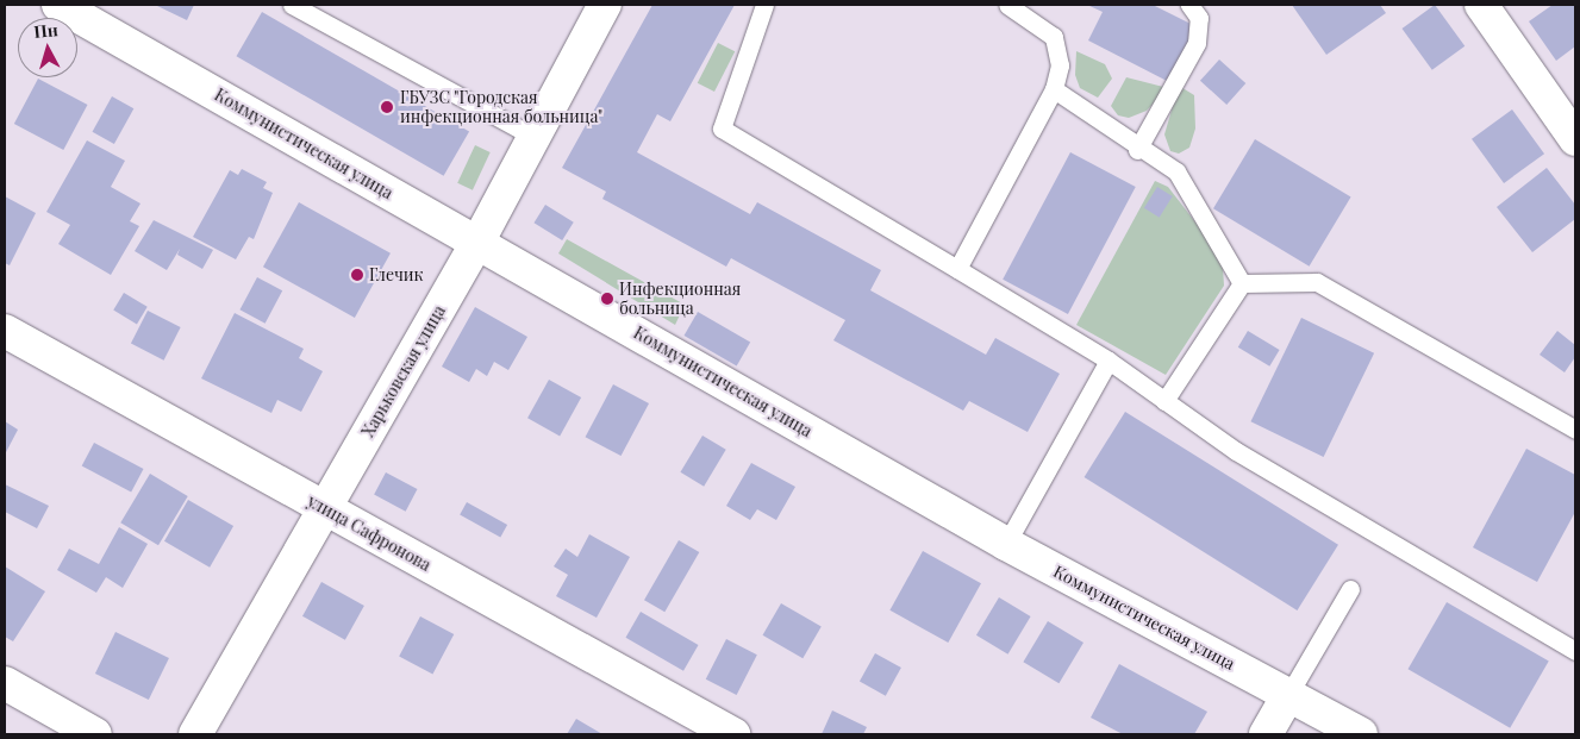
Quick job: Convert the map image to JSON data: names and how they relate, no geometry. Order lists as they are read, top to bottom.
{
  "streets": {
    "street": ["Коммунистическая улица", "Харьковская улица", "улица Сафронова"]
  },
  "crossings": [
    ["Коммунистическая улица", "Харьковская улица"],
    ["Харьковская улица", "улица Сафронова"]
  ],
  "places": ["ГБУЗС \"Городская инфекционная больница\"", "Глечик", "Инфекционная больница"],
  "north": "top"
}
